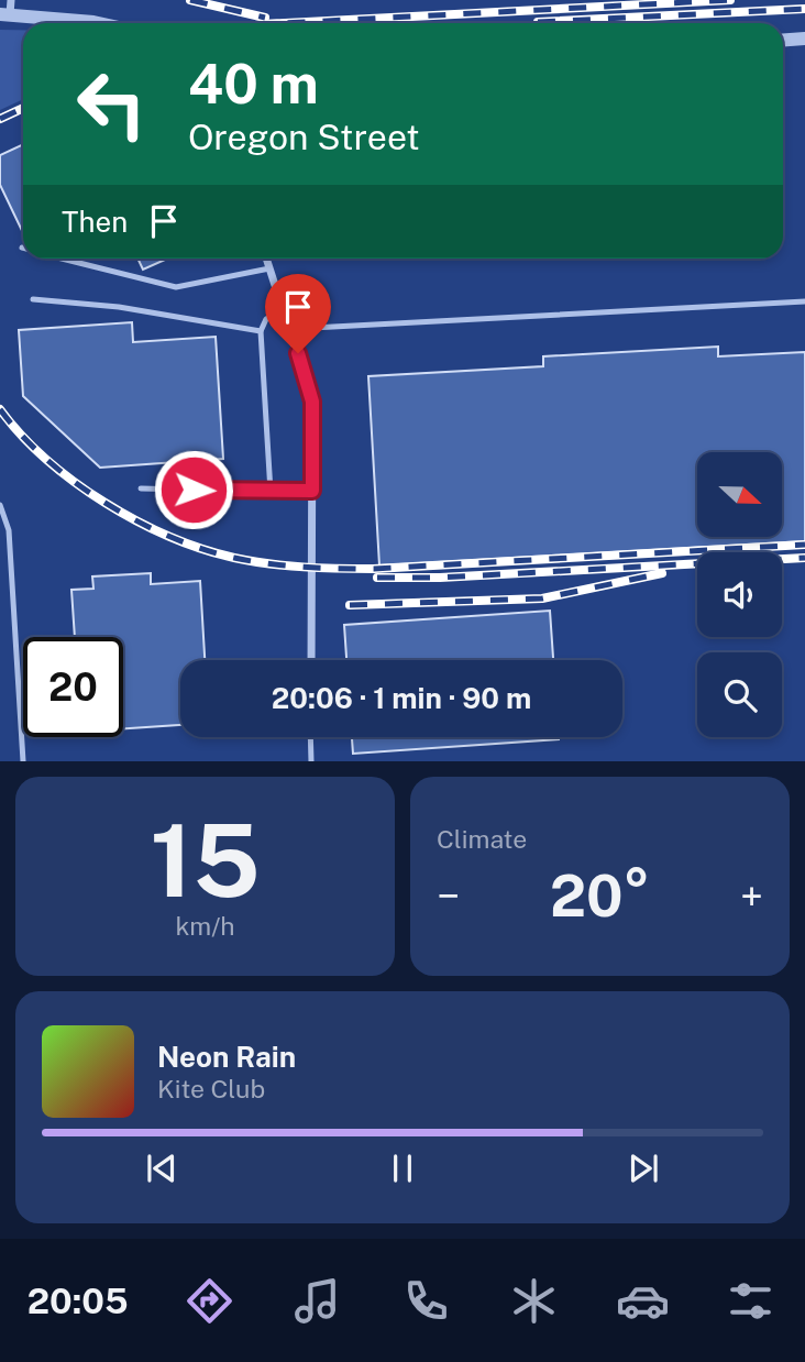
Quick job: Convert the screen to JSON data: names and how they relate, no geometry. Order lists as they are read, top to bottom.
{
  "north": "right",
  "page": {
    "turn": ["40 m", "Oregon Street"],
    "then": "Then",
    "limit": "20",
    "trip": "20:06 · 1 min · 90 m",
    "tile": [
      ["15", "km/h"],
      "Climate"
    ],
    "heat": ["−", "20°", "+"],
    "song": ["Neon Rain", "Kite Club"],
    "tabs": "20:05"
  }
}
